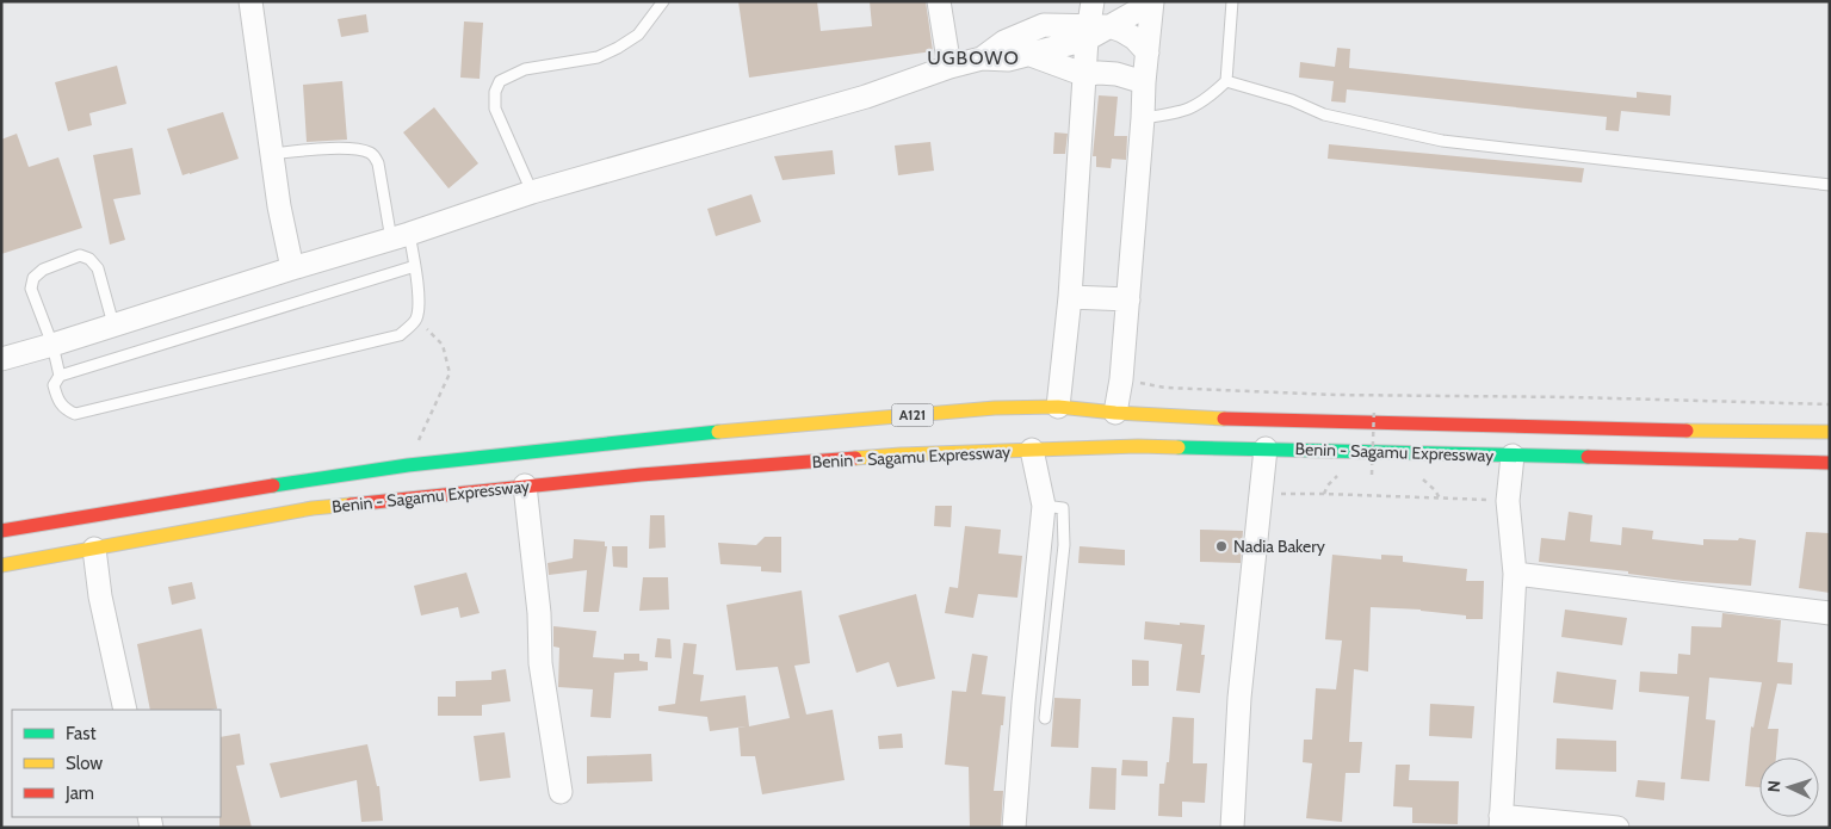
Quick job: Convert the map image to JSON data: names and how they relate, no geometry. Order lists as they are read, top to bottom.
{
  "streets": {
    "highway": ["A121", "Benin - Sagamu Expressway"]
  },
  "districts": ["UGBOWO"],
  "places": ["Nadia Bakery"],
  "legend": ["Fast", "Slow", "Jam"],
  "north": "left"
}
